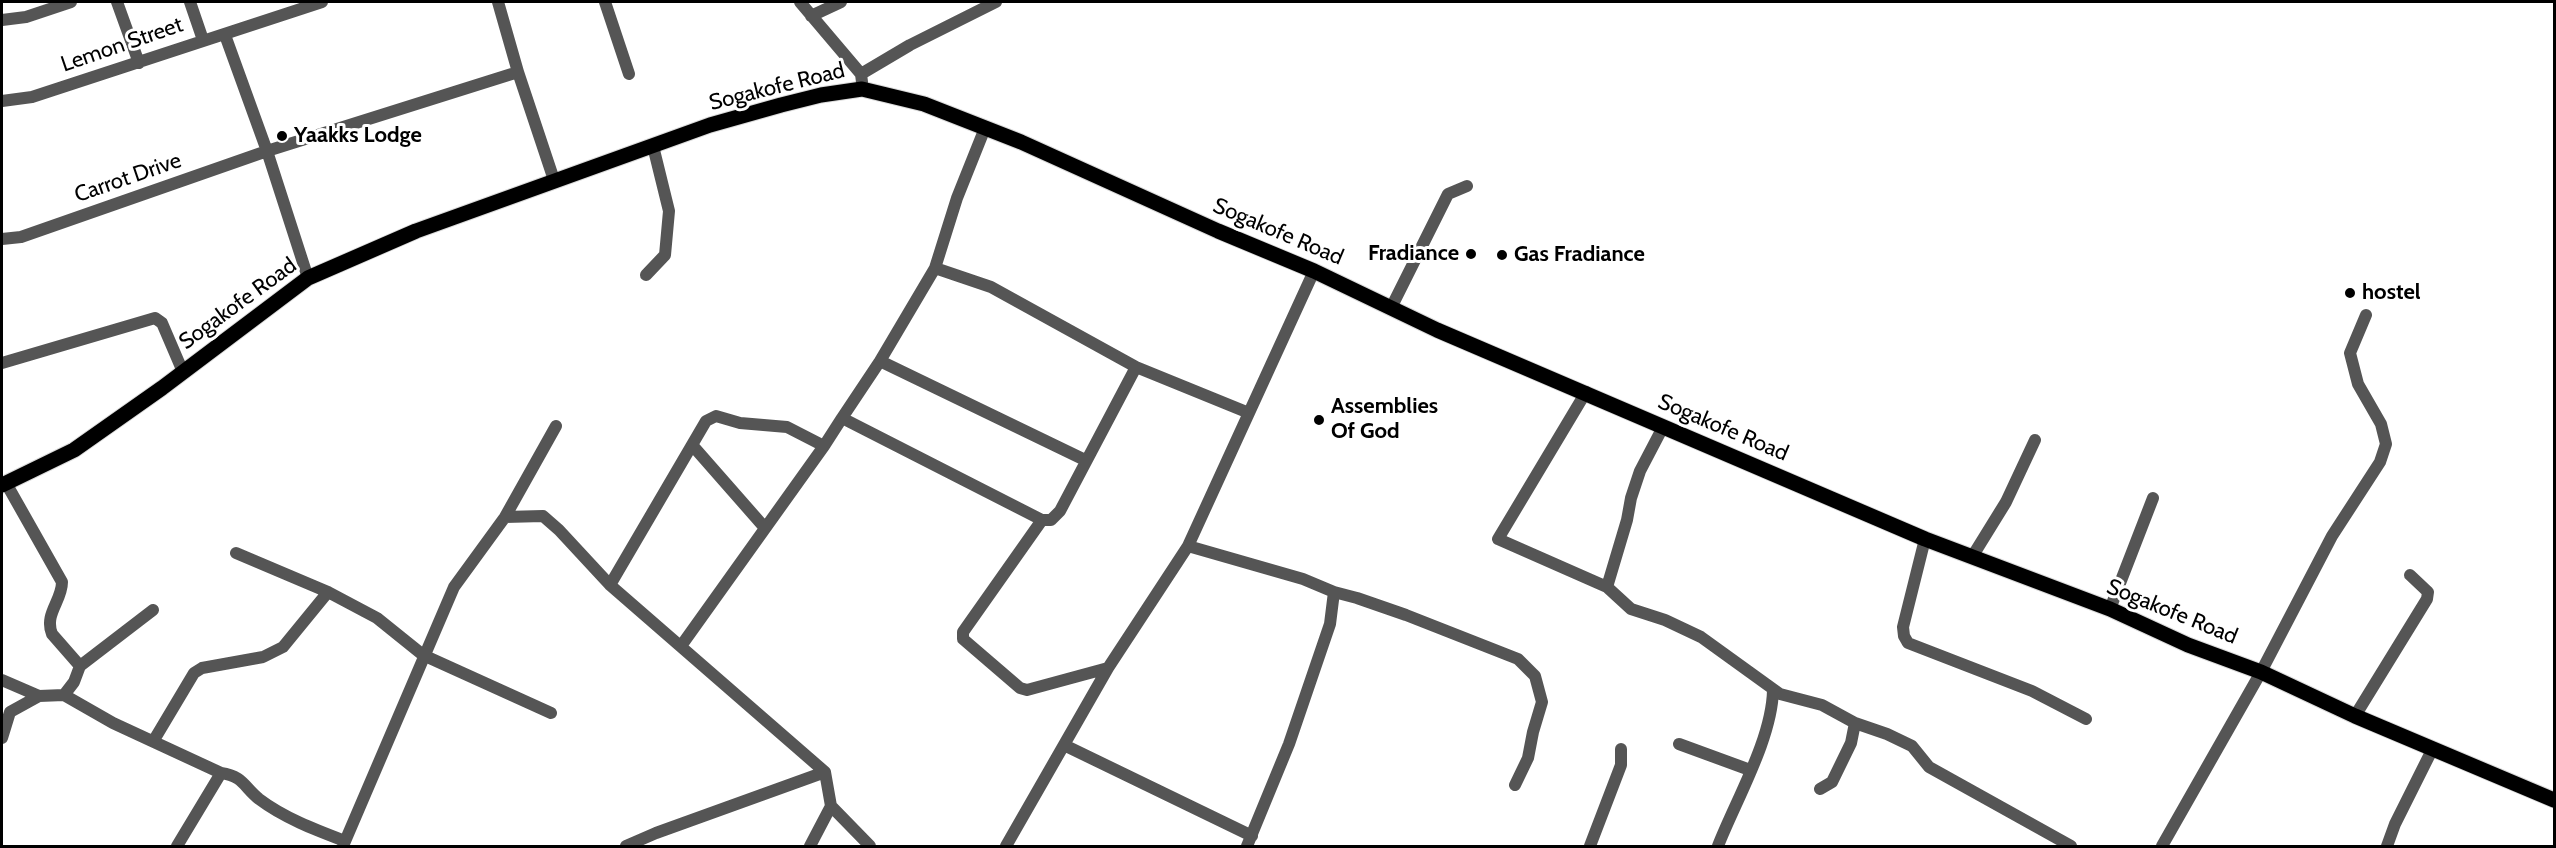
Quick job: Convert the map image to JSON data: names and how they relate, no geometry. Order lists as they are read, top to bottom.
{
  "streets": {
    "main road": ["Sogakofe Road"],
    "street": ["Lemon Street", "Carrot Drive"]
  },
  "places": [
    "Yaakks Lodge",
    "Fradiance",
    "Gas Fradiance",
    "hostel",
    "Assemblies Of God"
  ]
}
